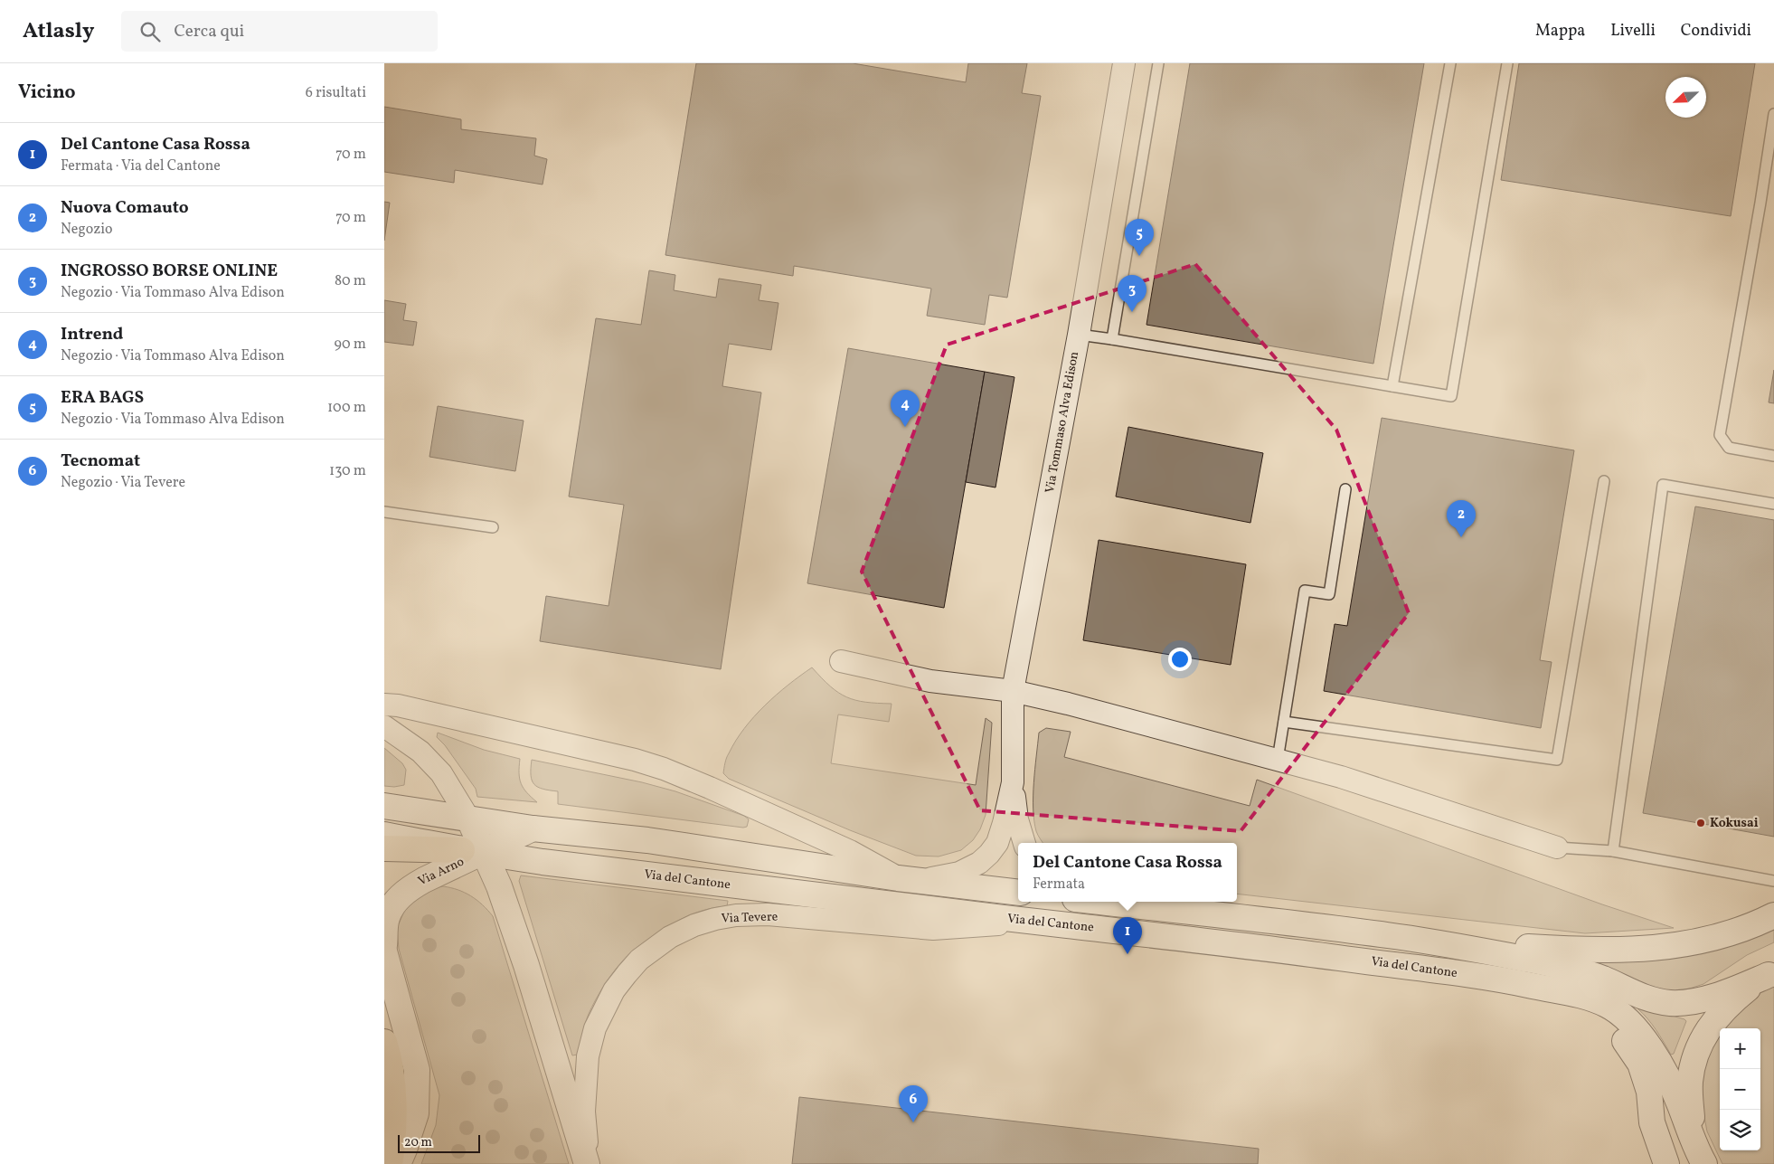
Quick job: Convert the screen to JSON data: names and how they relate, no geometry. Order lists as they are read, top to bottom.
{
  "streets": {
    "main road": ["Via Arno", "Via del Cantone"],
    "street": ["Via Tommaso Alva Edison", "Via Tevere"]
  },
  "crossings": [
    ["Via Arno", "Via del Cantone"],
    ["Via del Cantone", "Via Tevere"]
  ],
  "places": ["Kokusai"],
  "scale_bar": "20 m",
  "north": "bottom left",
  "page": {
    "header": "Atlasly",
    "search": "Cerca qui",
    "nav": ["Mappa", "Livelli", "Condividi"],
    "heading": ["Vicino", "6 risultati"],
    "list": [
      {
        "mark": "1",
        "name": "Del Cantone Casa Rossa",
        "note": "Fermata · Via del Cantone",
        "value": "70 m"
      },
      {
        "mark": "2",
        "name": "Nuova Comauto",
        "note": "Negozio",
        "value": "70 m"
      },
      {
        "mark": "3",
        "name": "INGROSSO BORSE ONLINE",
        "note": "Negozio · Via Tommaso Alva Edison",
        "value": "80 m"
      },
      {
        "mark": "4",
        "name": "Intrend",
        "note": "Negozio · Via Tommaso Alva Edison",
        "value": "90 m"
      },
      {
        "mark": "5",
        "name": "ERA BAGS",
        "note": "Negozio · Via Tommaso Alva Edison",
        "value": "100 m"
      },
      {
        "mark": "6",
        "name": "Tecnomat",
        "note": "Negozio · Via Tevere",
        "value": "130 m"
      }
    ],
    "pins": [
      "5",
      "3",
      "4",
      "2",
      "1",
      "6"
    ],
    "popup": ["Del Cantone Casa Rossa", "Fermata"],
    "map_buttons": ["+", "−"],
    "scale": "20 m"
  }
}
